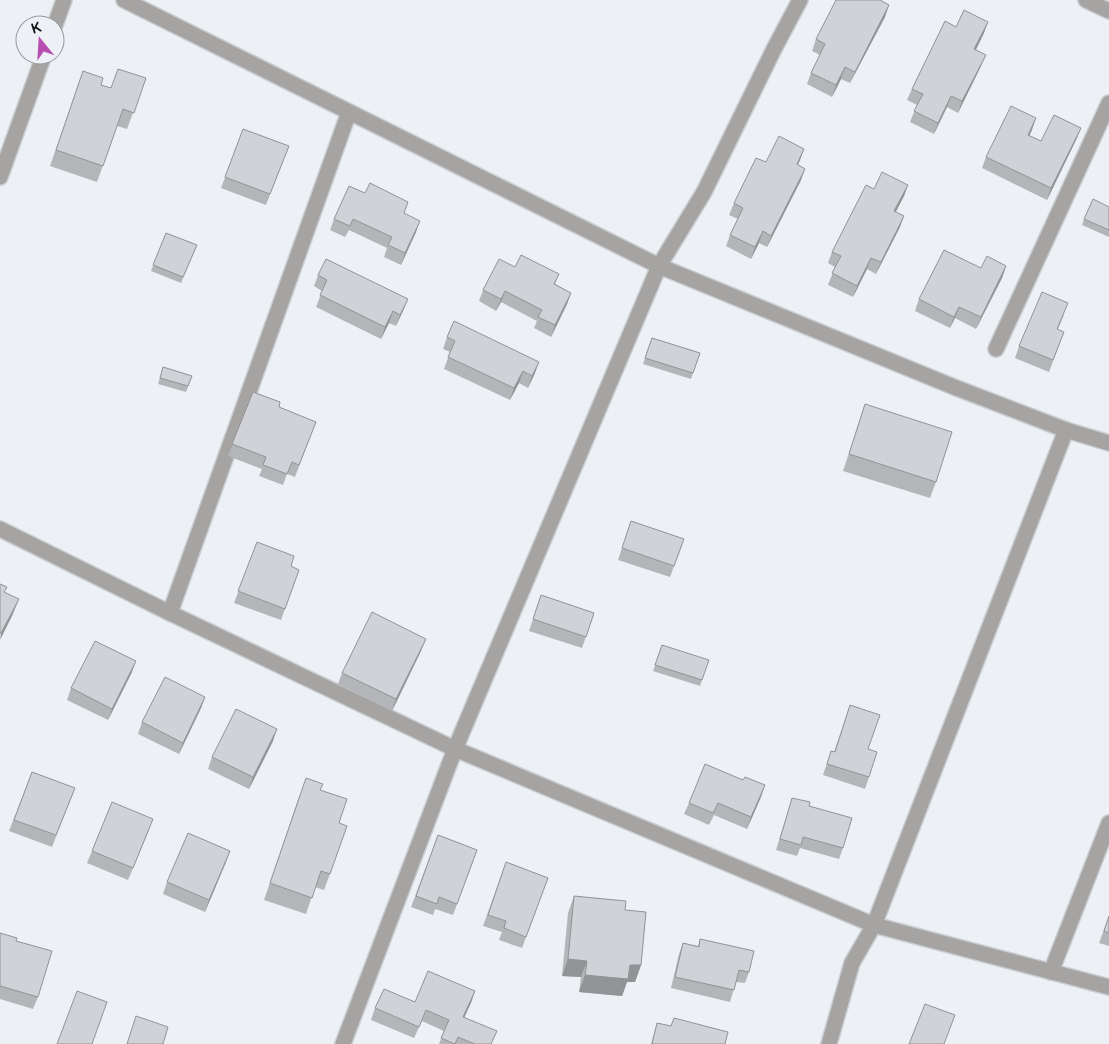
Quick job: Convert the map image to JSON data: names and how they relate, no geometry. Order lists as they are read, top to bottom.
{
  "north": "top"
}
